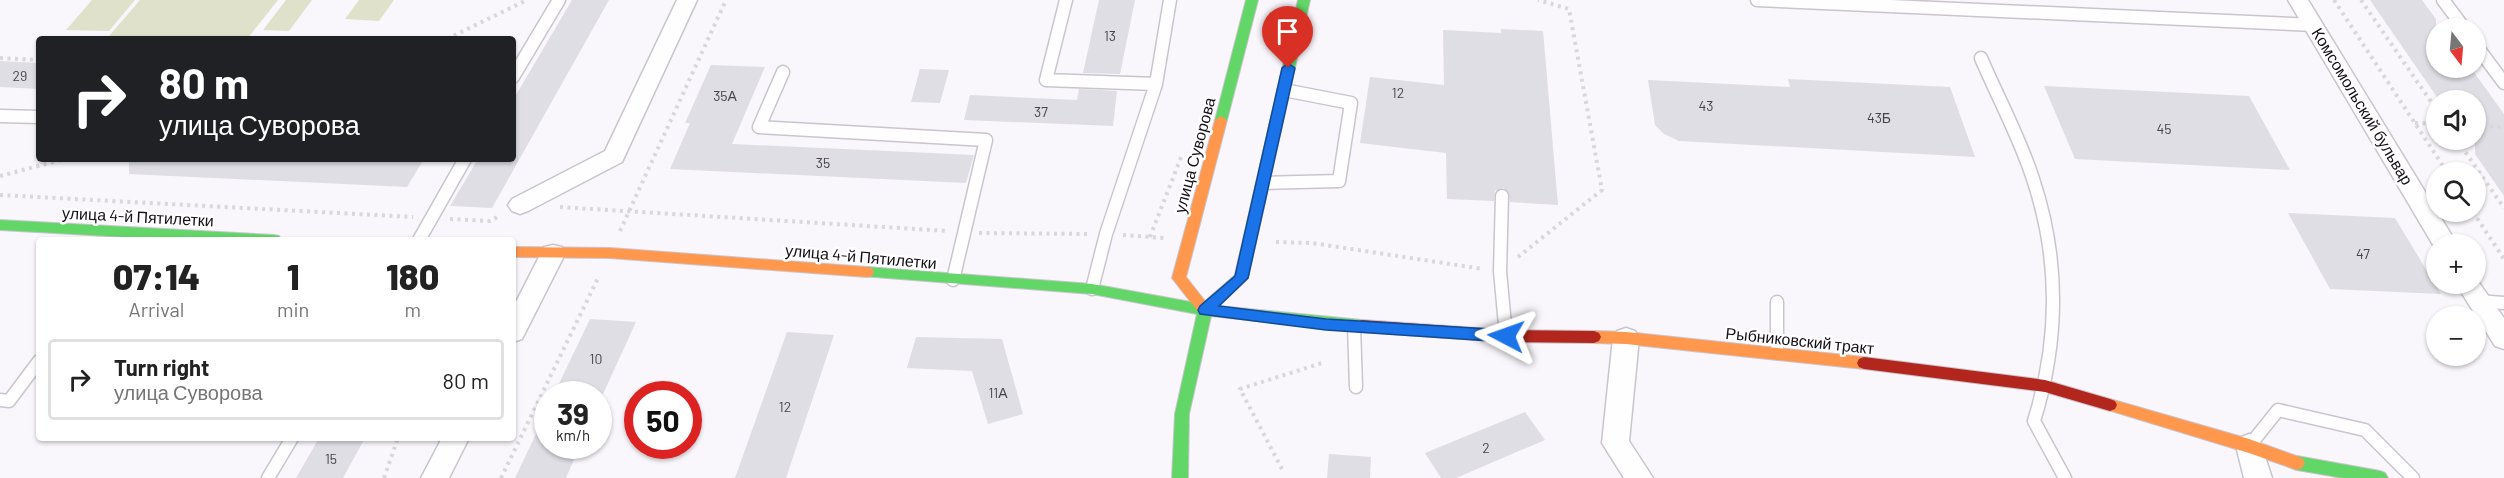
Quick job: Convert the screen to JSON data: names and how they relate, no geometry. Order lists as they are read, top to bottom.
{
  "streets": {
    "main road": ["улица Суворова", "улица 4-й Пятилетки", "Рыбниковский тракт"],
    "street": ["Комсомольский бульвар"]
  },
  "crossings": [
    ["улица Суворова", "улица 4-й Пятилетки"],
    ["улица Суворова", "Рыбниковский тракт"],
    ["улица 4-й Пятилетки", "Рыбниковский тракт"]
  ],
  "house_numbers": [
    "13",
    "29",
    "12",
    "35А",
    "43",
    "37",
    "43Б",
    "45",
    "35",
    "47",
    "10",
    "11А",
    "12",
    "2",
    "15"
  ],
  "north": "bottom",
  "page": {
    "map_buttons": ["+", "−"],
    "turn": ["80 m", "улица Суворова"],
    "eta": [
      "07:14",
      "Arrival",
      "1",
      "min",
      "180",
      "m"
    ],
    "list": [
      {
        "name": "Turn right",
        "note": "улица Суворова",
        "value": "80 m"
      }
    ],
    "speed": "39 km/h",
    "limit": "50"
  }
}
